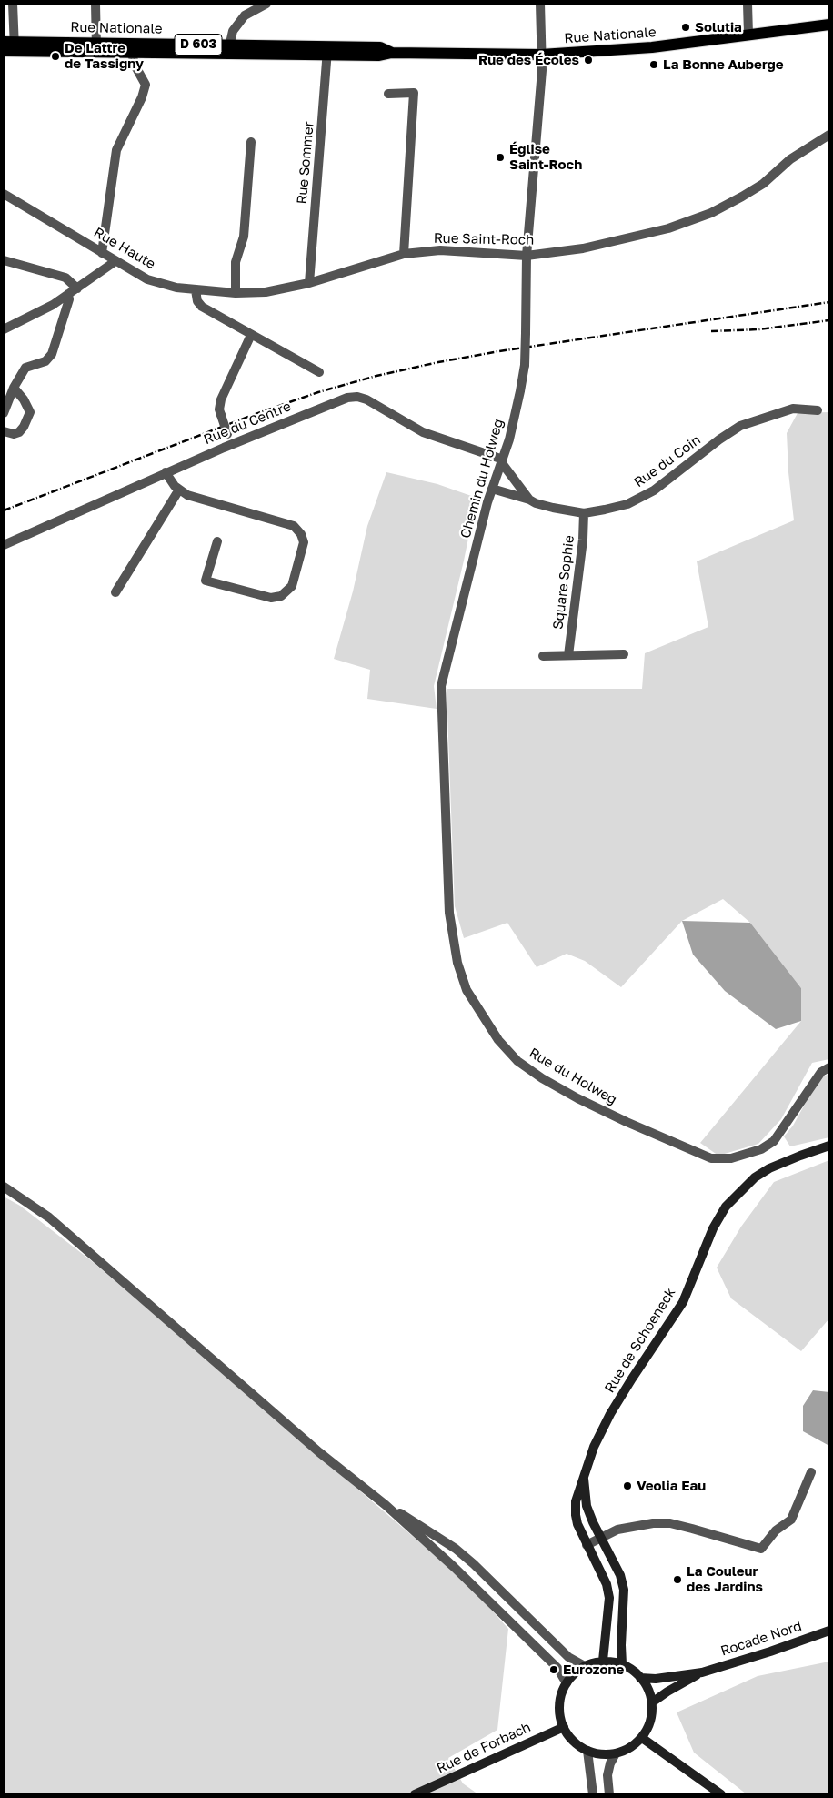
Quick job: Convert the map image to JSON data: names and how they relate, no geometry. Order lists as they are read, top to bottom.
{
  "streets": {
    "main road": [
      "Rue Nationale",
      "D 603",
      "Rue de Schoeneck",
      "Rocade Nord",
      "Rue de Forbach"
    ],
    "street": [
      "Rue Sommer",
      "Rue Saint-Roch",
      "Rue Haute",
      "Rue du Centre",
      "Rue du Coin",
      "Chemin du Holweg",
      "Square Sophie",
      "Rue du Holweg"
    ]
  },
  "crossings": [
    ["Rue Nationale", "Rue Sommer"],
    ["Rue Sommer", "Rue Saint-Roch"],
    ["Rue Saint-Roch", "Rue Haute"],
    ["Rue Saint-Roch", "Chemin du Holweg"],
    ["Rue du Centre", "Chemin du Holweg"],
    ["Rue du Coin", "Chemin du Holweg"],
    ["Rue du Coin", "Square Sophie"],
    ["Chemin du Holweg", "Rue du Holweg"],
    ["Rue de Schoeneck", "Rue de Forbach"]
  ],
  "places": [
    "Solutia",
    "De Lattre de Tassigny",
    "Rue des Écoles",
    "La Bonne Auberge",
    "Église Saint-Roch",
    "Veolia Eau",
    "La Couleur des Jardins",
    "Eurozone"
  ]
}
